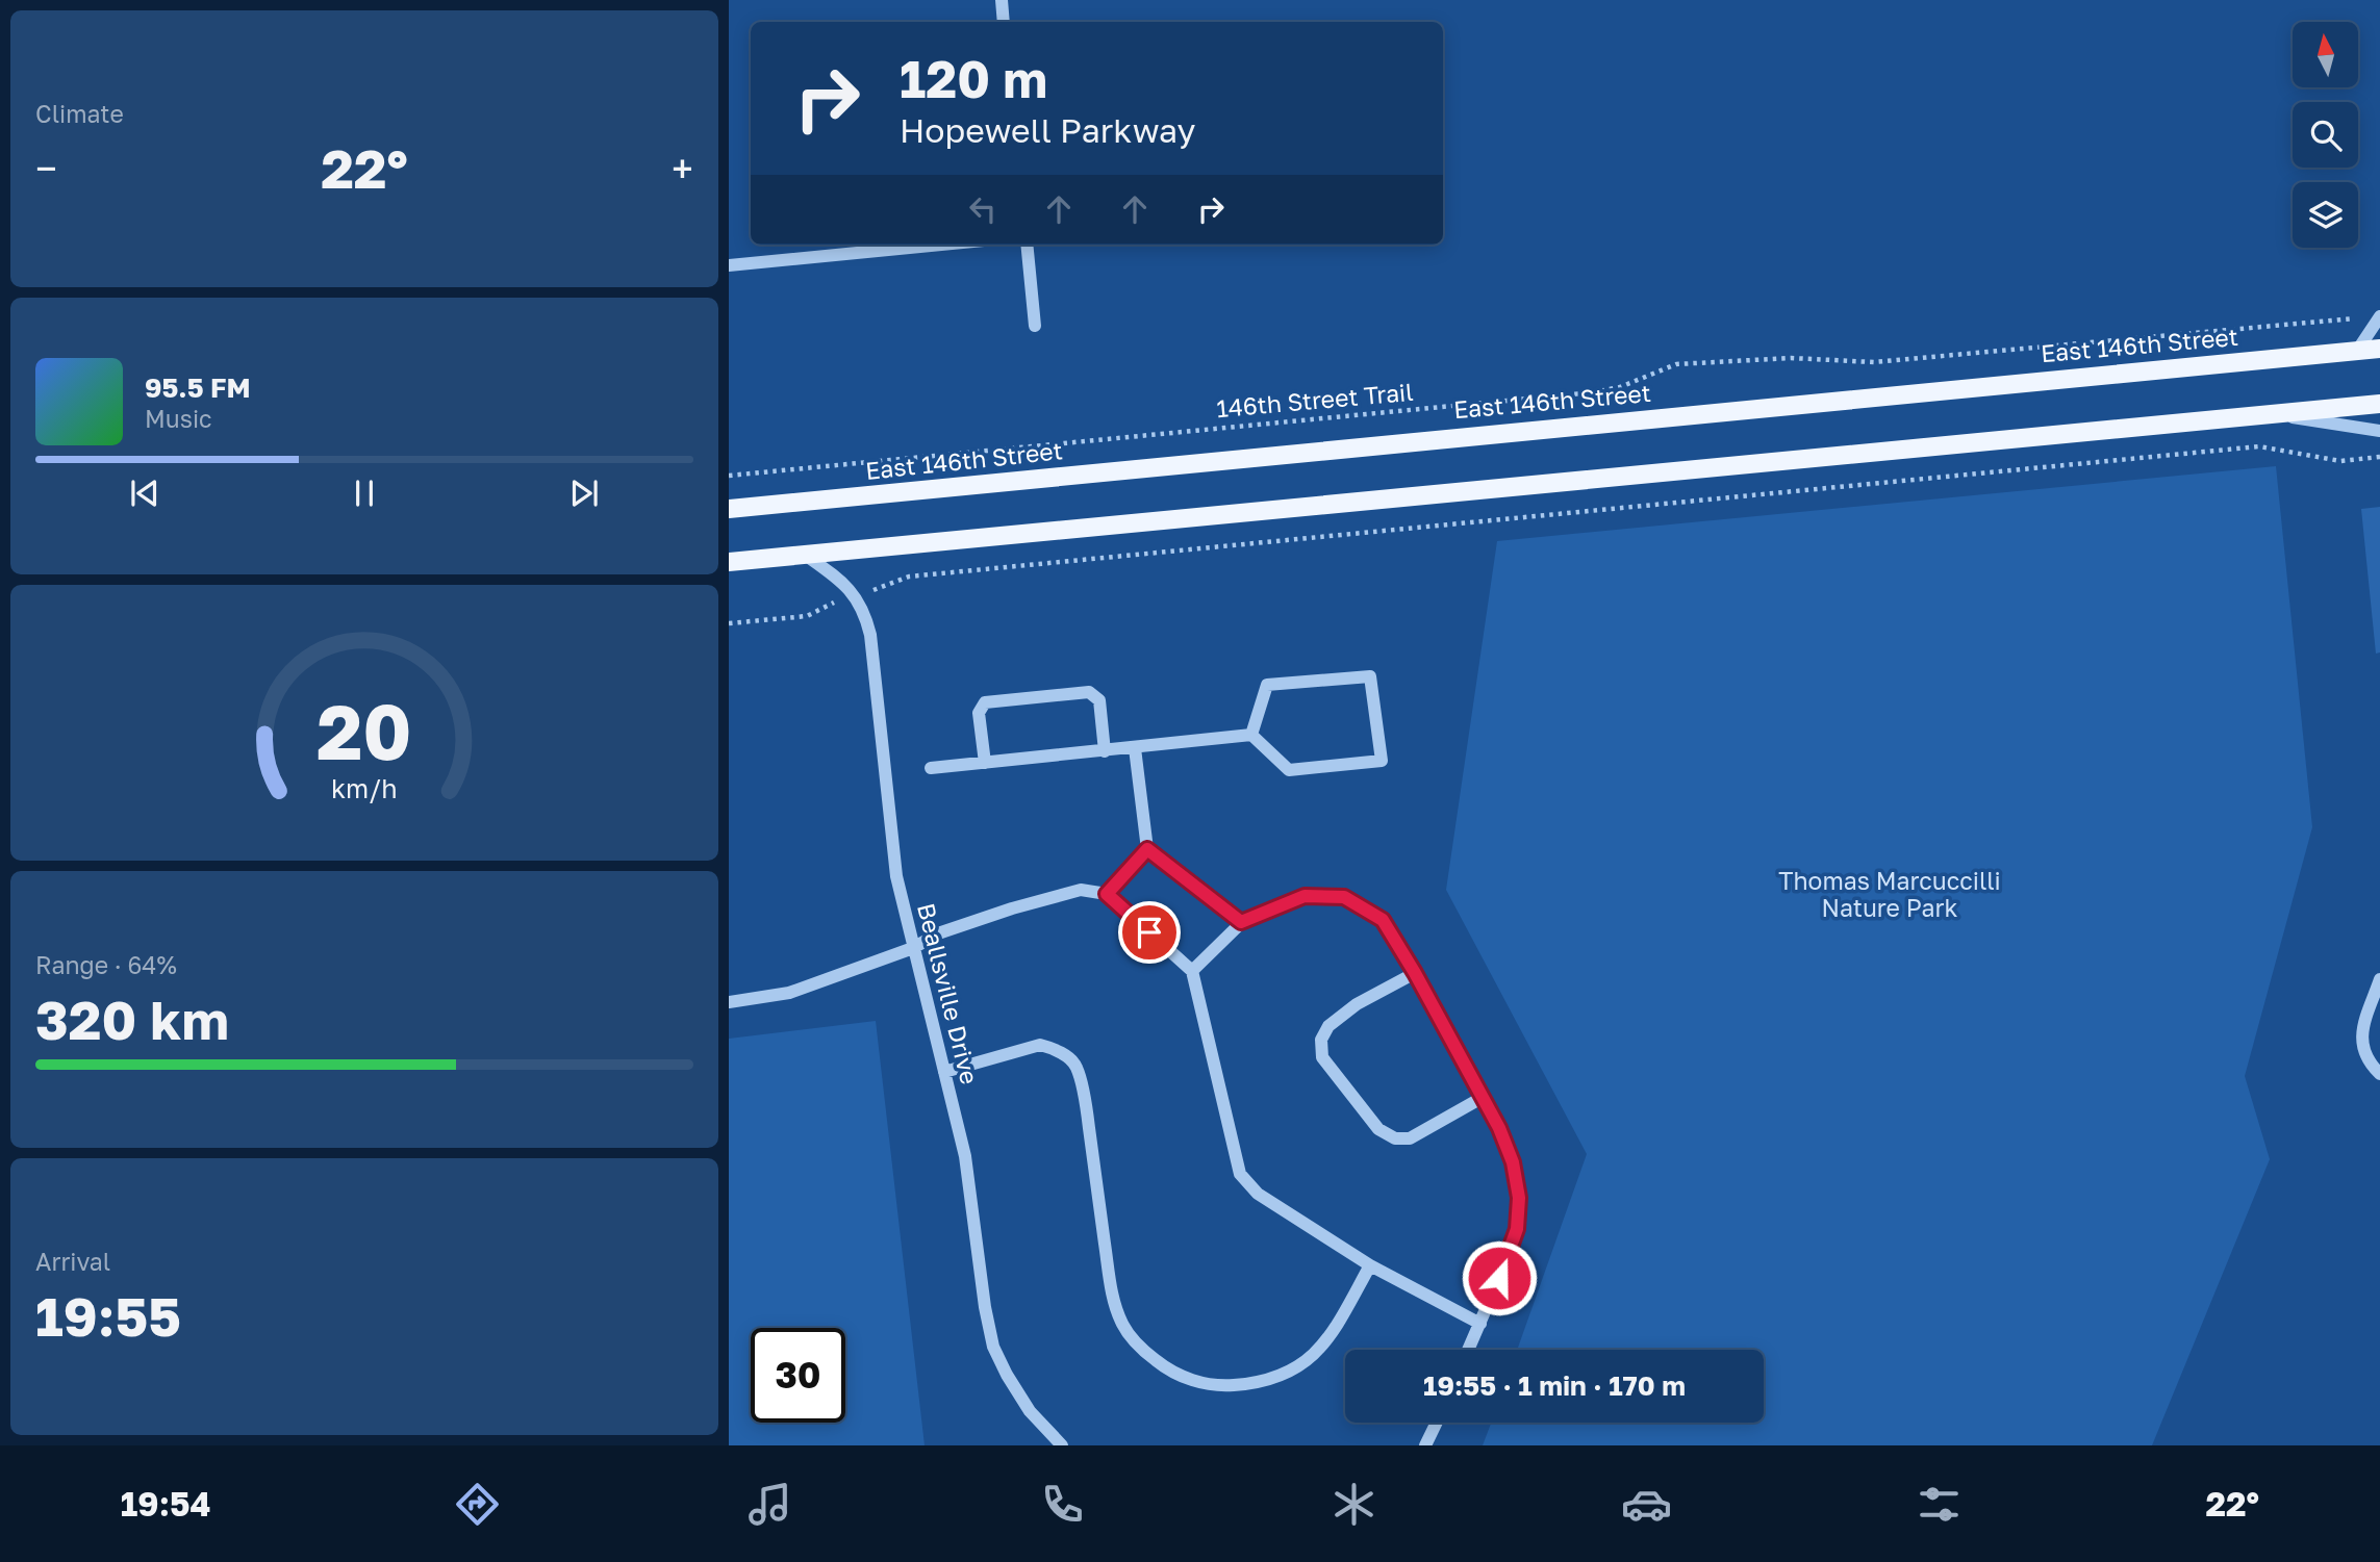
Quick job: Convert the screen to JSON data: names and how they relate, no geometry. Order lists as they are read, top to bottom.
{
  "streets": {
    "main road": ["East 146th Street"],
    "street": ["Beallsville Drive"],
    "path": ["146th Street Trail"]
  },
  "parks": ["Thomas Marcuccilli Nature Park"],
  "north": "top",
  "page": {
    "tile": [
      "Climate",
      ["Range · 64%", "320 km"],
      ["Arrival", "19:55"]
    ],
    "turn": ["120 m", "Hopewell Parkway"],
    "heat": ["−", "22°", "+"],
    "song": ["95.5 FM", "Music"],
    "limit": "30",
    "trip": "19:55 · 1 min · 170 m",
    "tabs": ["19:54", "22°"],
    "gauge": ["20", "km/h"]
  }
}
